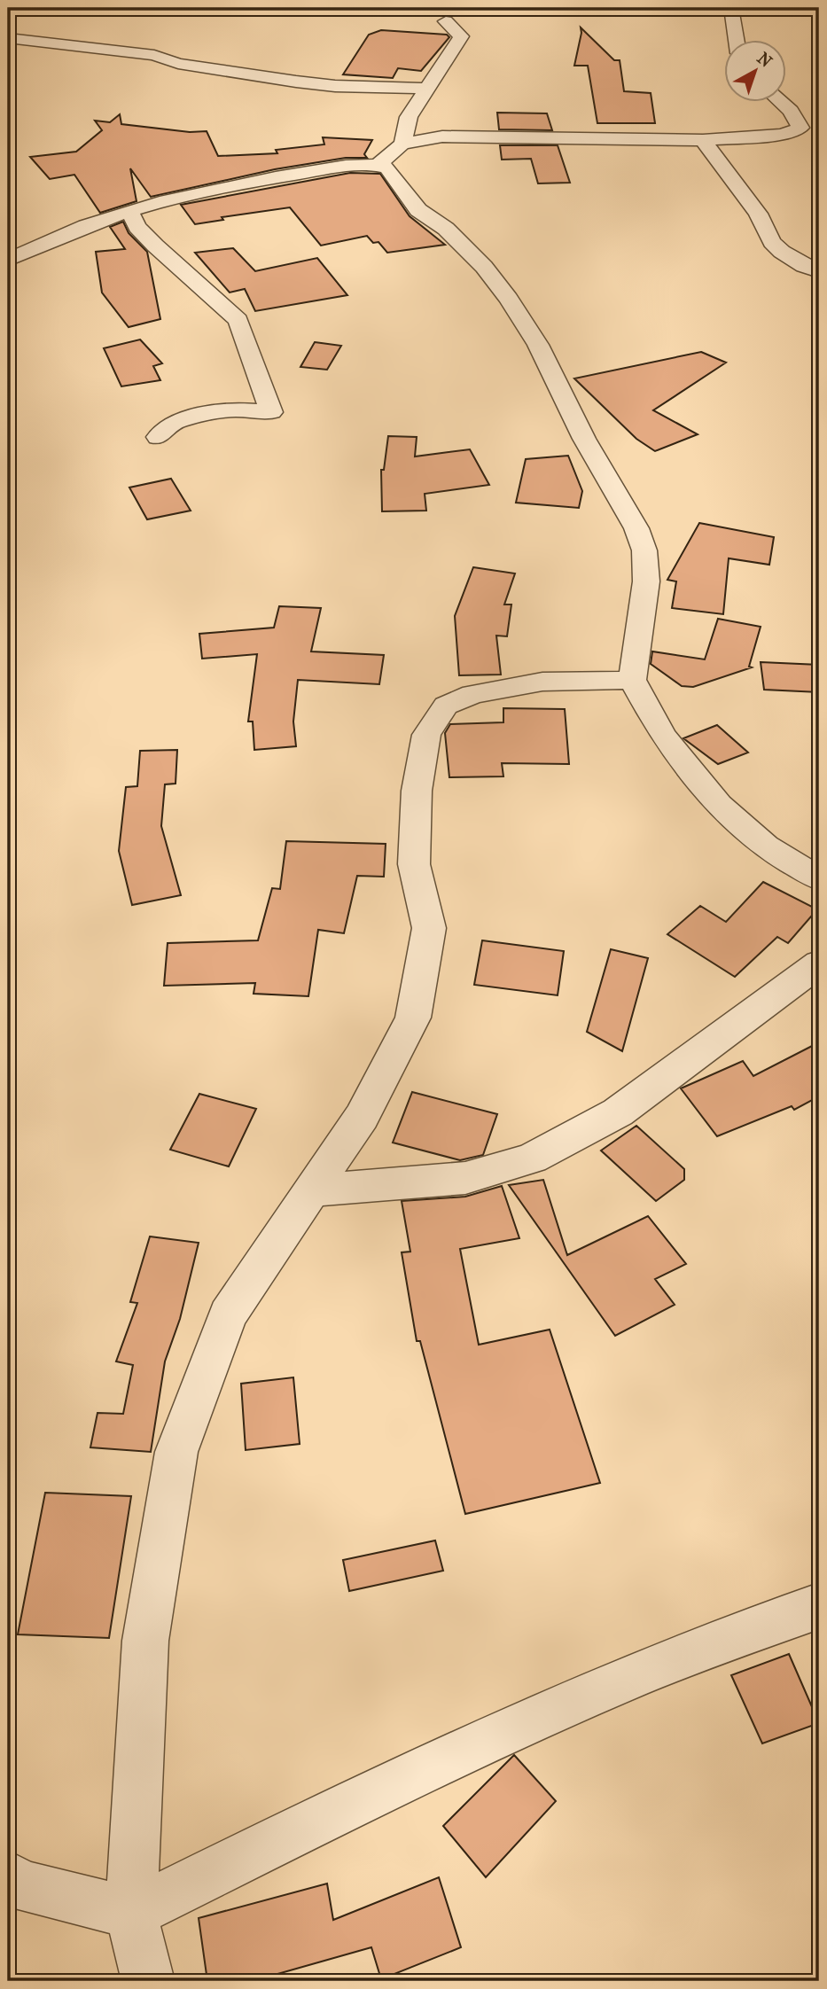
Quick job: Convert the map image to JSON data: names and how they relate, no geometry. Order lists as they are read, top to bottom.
{
  "north": "top right"
}
